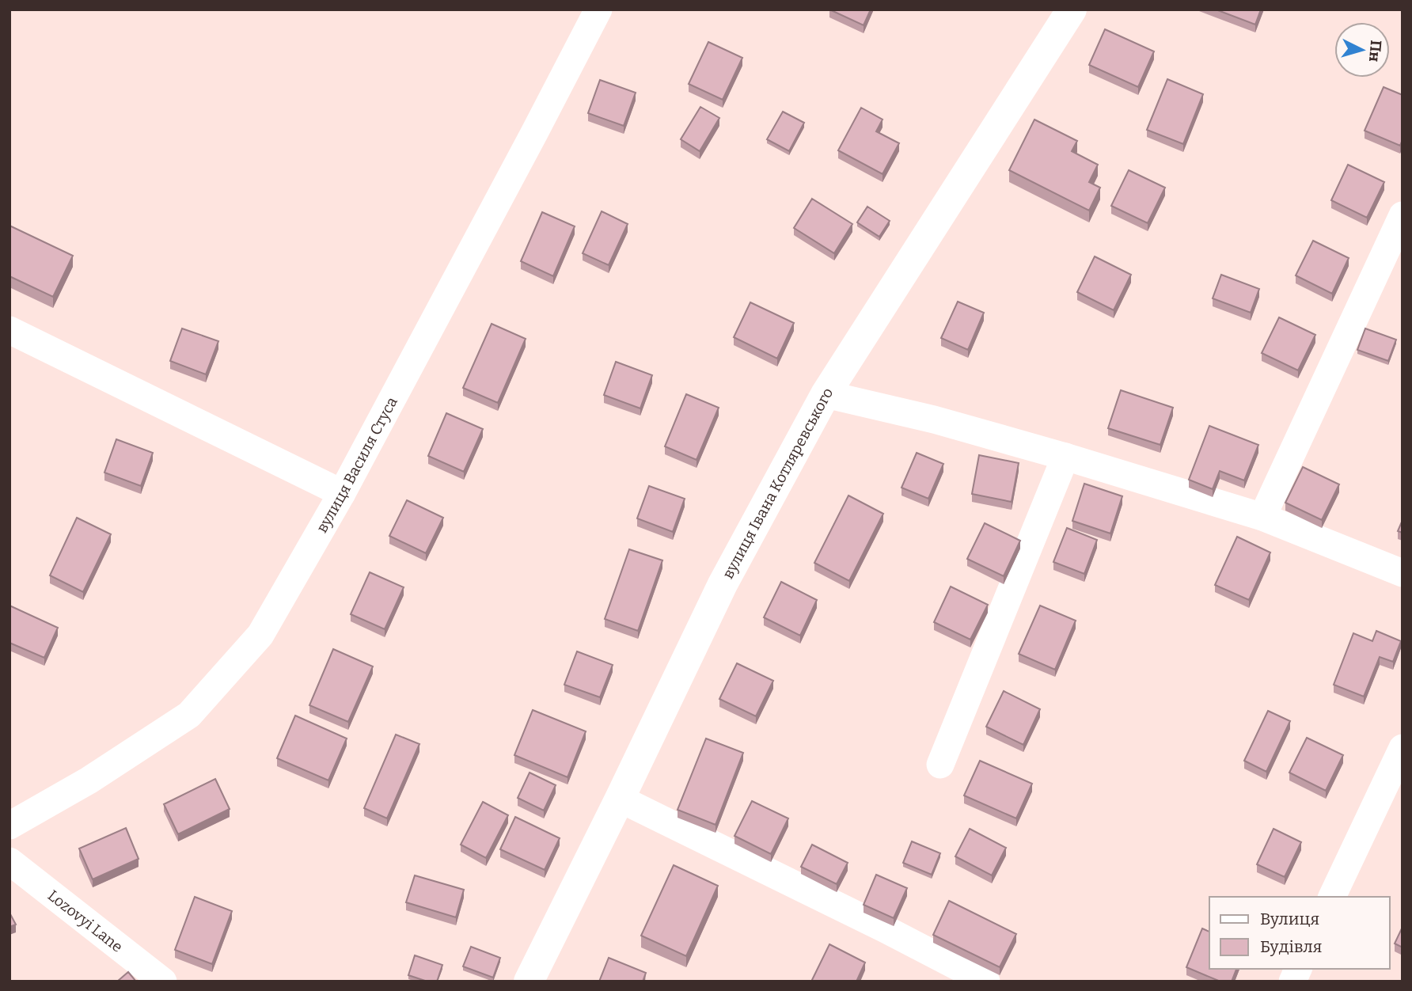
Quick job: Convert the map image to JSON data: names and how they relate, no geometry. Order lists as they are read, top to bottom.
{
  "streets": {
    "street": ["вулиця Василя Стуса", "вулиця Івана Котляревського", "Lozovyi Lane"]
  },
  "legend": ["Вулиця", "Будівля"],
  "north": "right"
}
